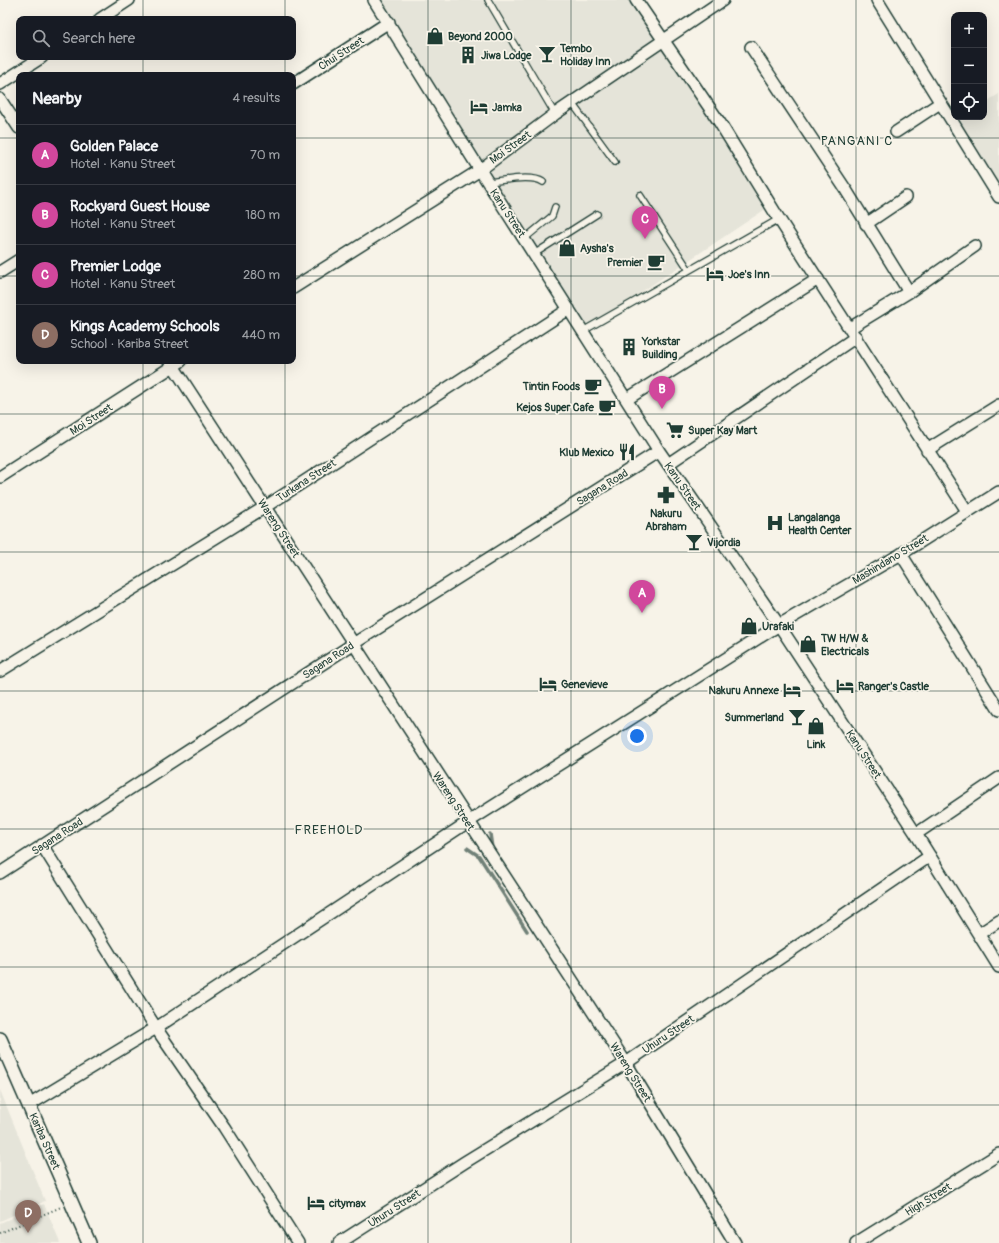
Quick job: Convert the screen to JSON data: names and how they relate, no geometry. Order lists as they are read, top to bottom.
{
  "streets": {
    "street": [
      "Chui Street",
      "Moi Street",
      "Kanu Street",
      "Turkana Street",
      "Sagana Road",
      "Wareng Street",
      "Mashindano Street",
      "Uhuru Street",
      "Kariba Street",
      "High Street"
    ]
  },
  "crossings": [
    ["Chui Street", "Kanu Street"],
    ["Moi Street", "Kanu Street"],
    ["Kanu Street", "Turkana Street"],
    ["Kanu Street", "Sagana Road"],
    ["Kanu Street", "Mashindano Street"],
    ["Kanu Street", "Uhuru Street"],
    ["Turkana Street", "Wareng Street"],
    ["Sagana Road", "Wareng Street"],
    ["Wareng Street", "Mashindano Street"],
    ["Wareng Street", "Uhuru Street"],
    ["Mashindano Street", "Kariba Street"]
  ],
  "districts": ["PANGANI C", "FREEHOLD"],
  "places": {
    "shop": [
      "Beyond 2000",
      "Aysha's",
      "Urafaki",
      "TW H/W & Electricals",
      "Link"
    ],
    "bar": ["Tembo Holiday Inn", "Vijordia", "Summerland"],
    "building": ["Jiwa Lodge", "Yorkstar Building"],
    "hotel": [
      "Jamka",
      "Joe's Inn",
      "Genevieve",
      "Ranger's Castle",
      "Nakuru Annexe",
      "citymax"
    ],
    "cafe": ["Premier", "Tintin Foods", "Kejos Super Cafe"],
    "supermarket": ["Super Kay Mart"],
    "restaurant": ["Klub Mexico"],
    "pharmacy": ["Nakuru Abraham"],
    "hospital": ["Langalanga Health Center"]
  },
  "page": {
    "map_buttons": ["+", "−"],
    "search": "Search here",
    "heading": ["Nearby", "4 results"],
    "list": [
      {
        "mark": "A",
        "name": "Golden Palace",
        "note": "Hotel · Kanu Street",
        "value": "70 m"
      },
      {
        "mark": "B",
        "name": "Rockyard Guest House",
        "note": "Hotel · Kanu Street",
        "value": "180 m"
      },
      {
        "mark": "C",
        "name": "Premier Lodge",
        "note": "Hotel · Kanu Street",
        "value": "280 m"
      },
      {
        "mark": "D",
        "name": "Kings Academy Schools",
        "note": "School · Kariba Street",
        "value": "440 m"
      }
    ],
    "pins": [
      "C",
      "B",
      "A",
      "D"
    ]
  }
}
